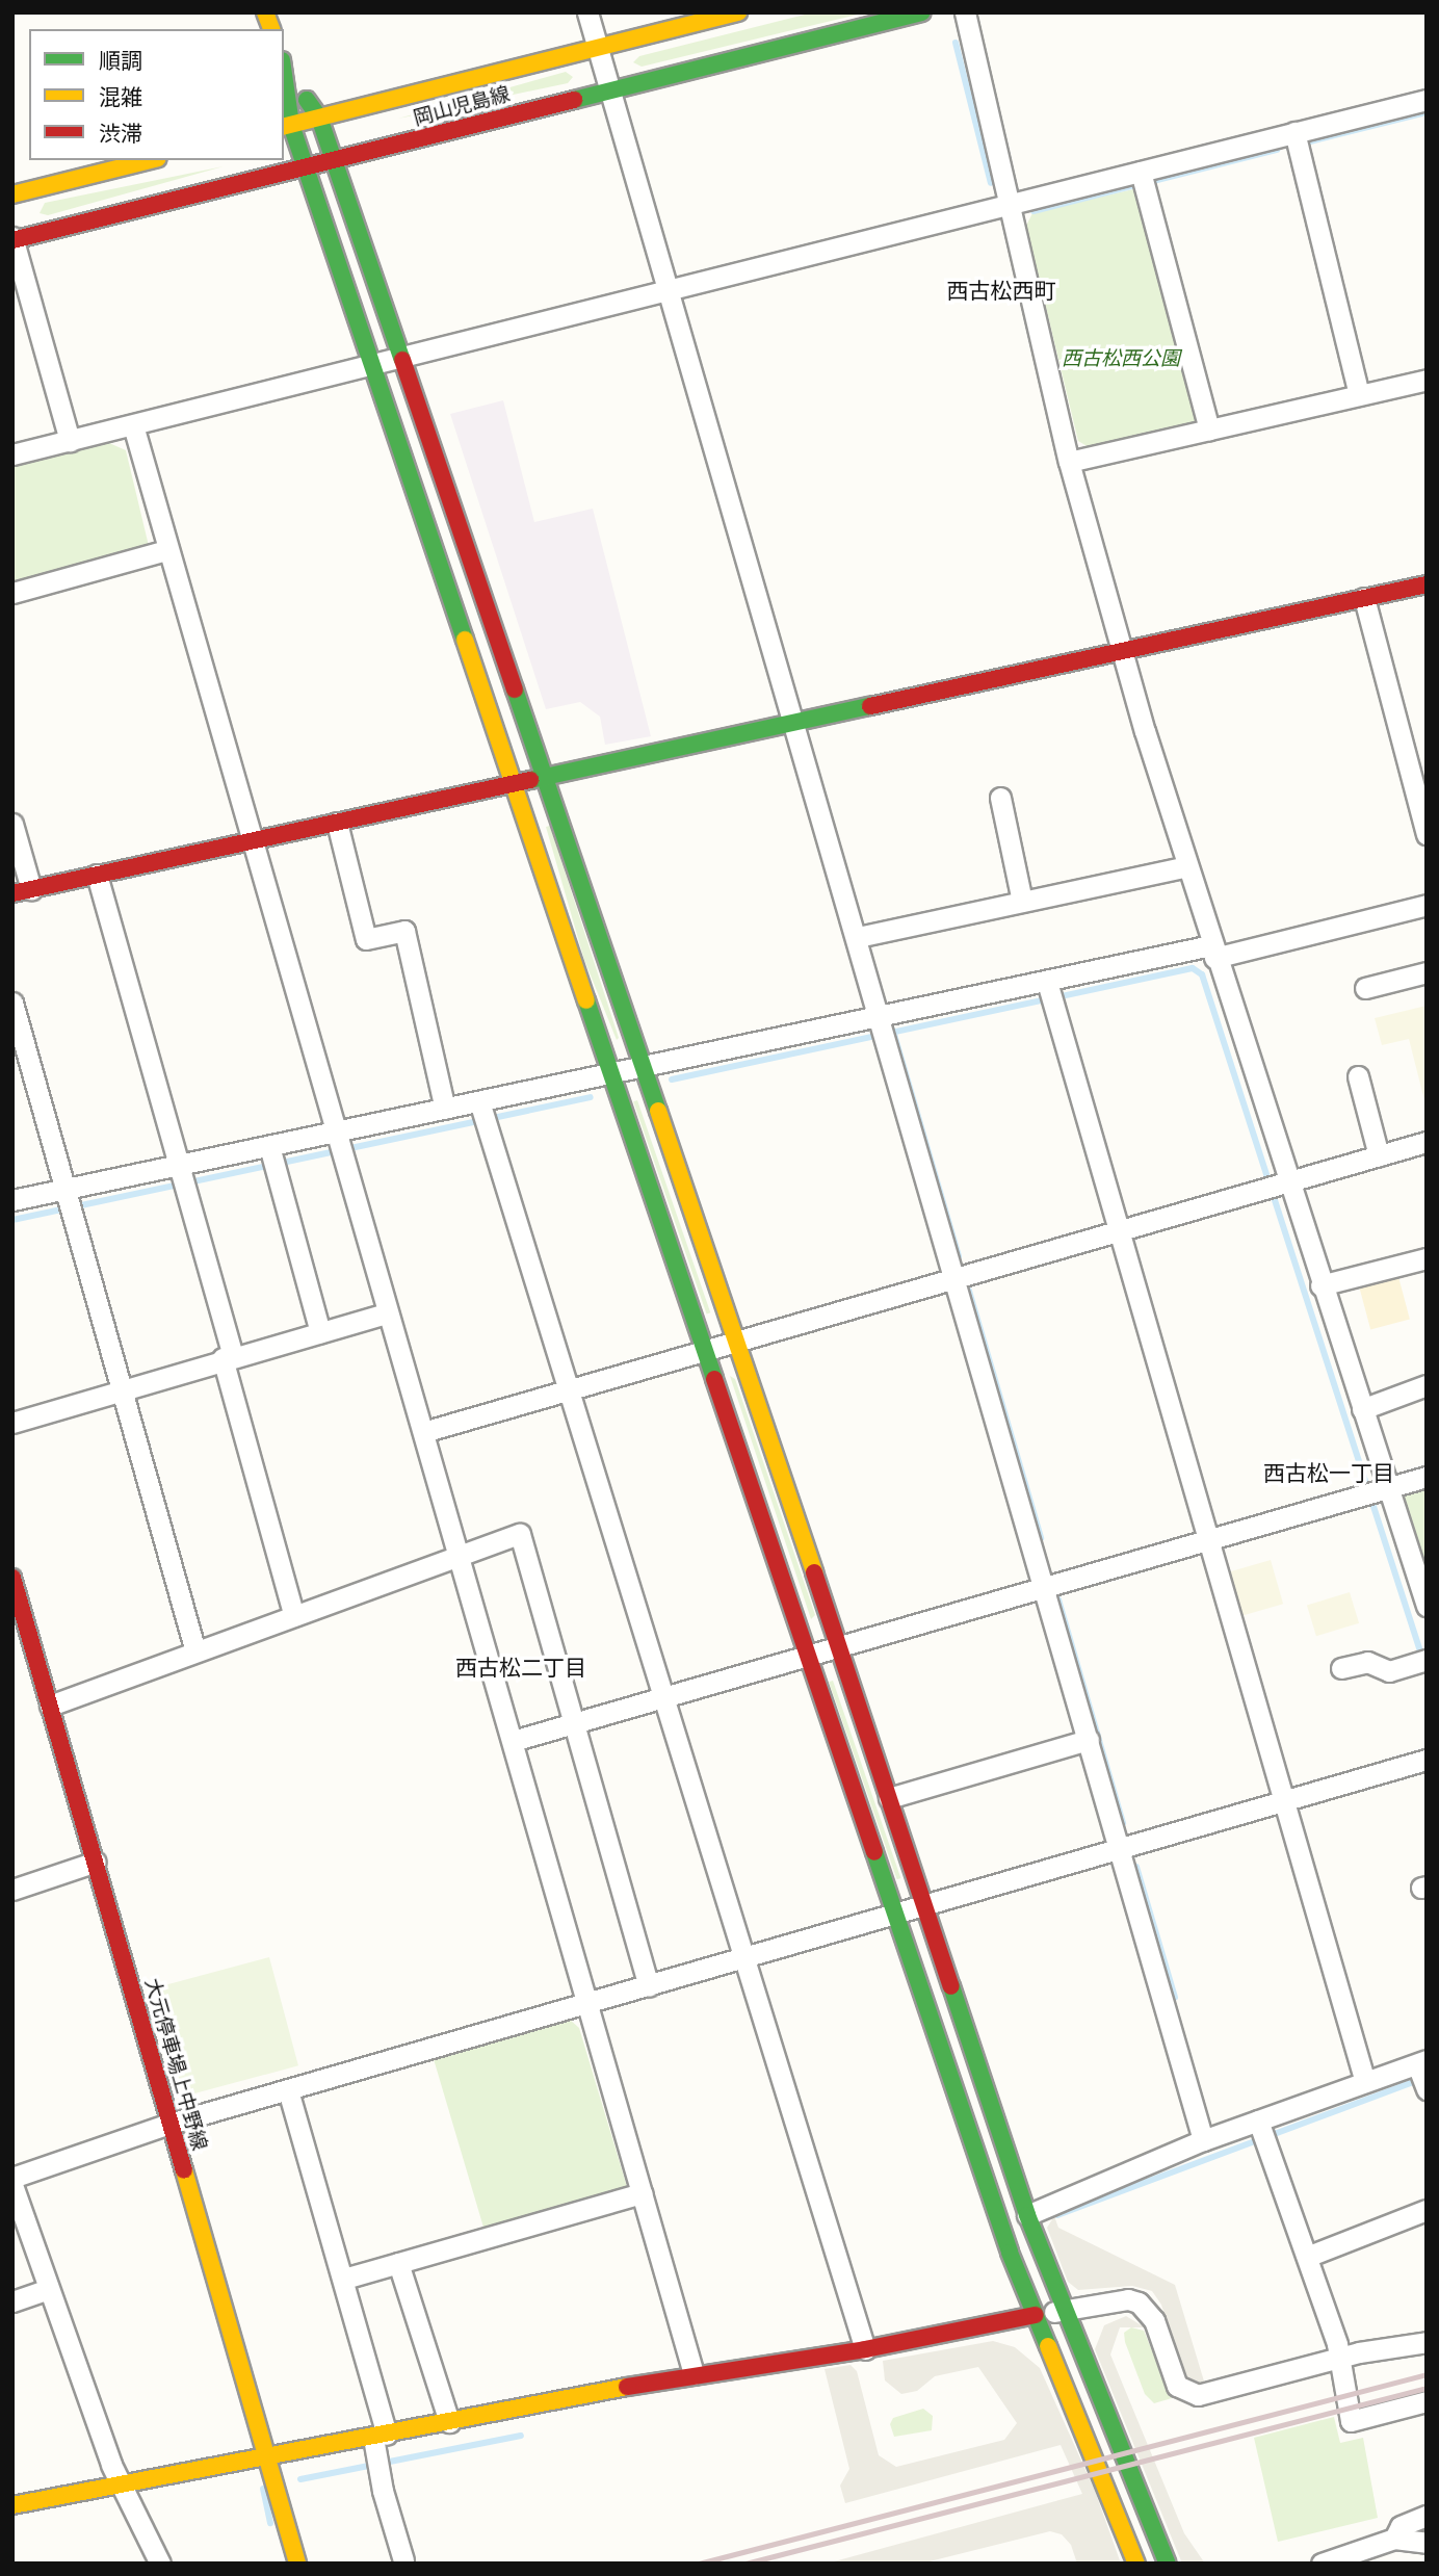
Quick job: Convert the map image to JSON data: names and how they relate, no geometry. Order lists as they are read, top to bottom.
{
  "streets": {
    "street": ["岡山児島線", "大元停車場上中野線"]
  },
  "districts": ["西古松西町", "西古松一丁目", "西古松二丁目"],
  "parks": ["西古松西公園"],
  "legend": ["順調", "混雑", "渋滞"]
}
